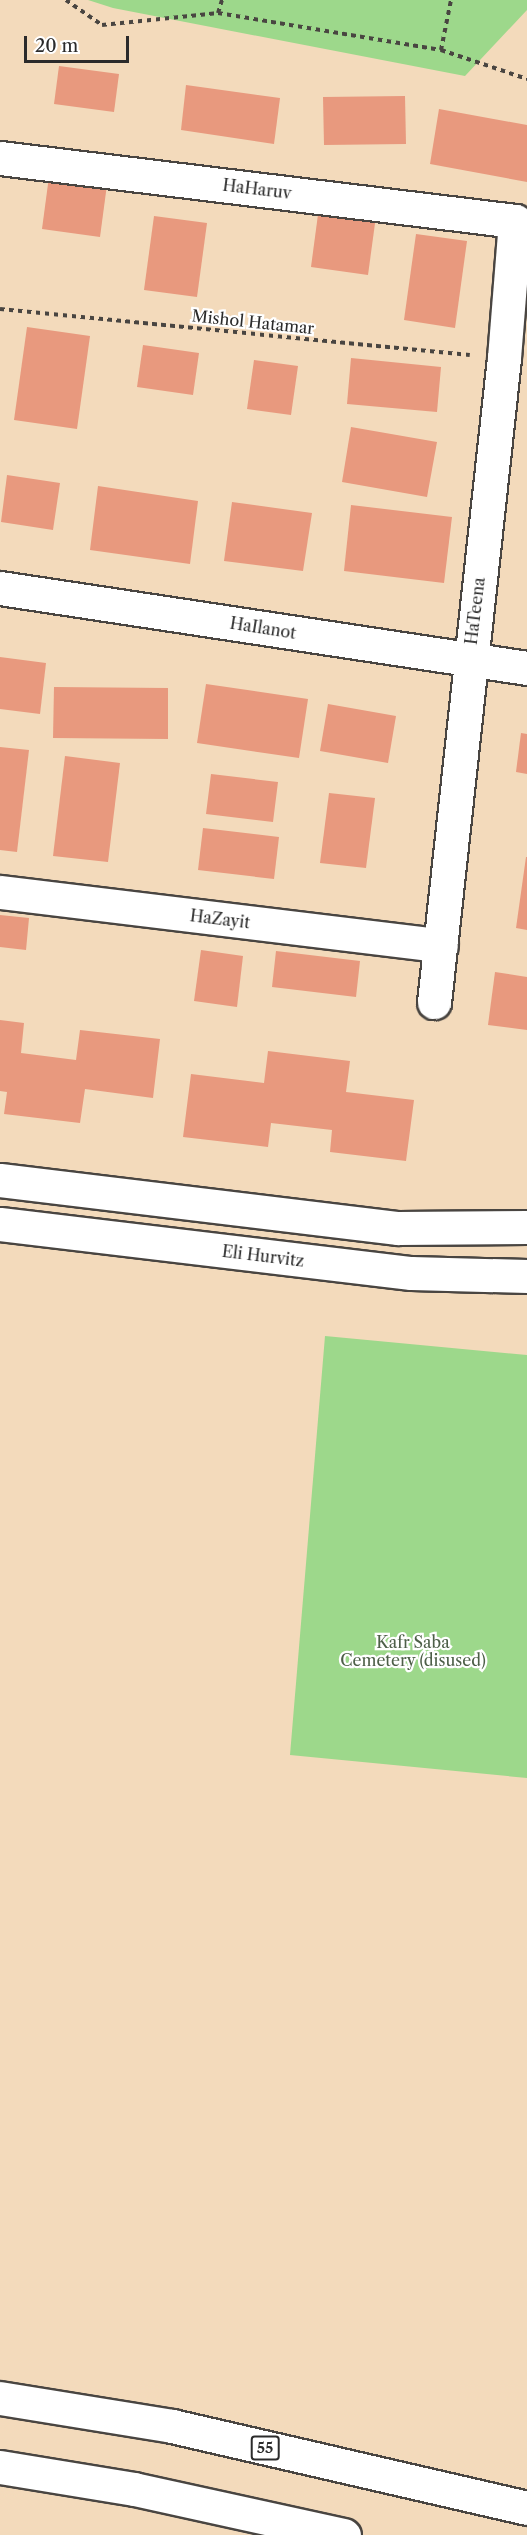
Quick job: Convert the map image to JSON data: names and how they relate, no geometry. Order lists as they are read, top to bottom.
{
  "streets": {
    "main road": [
      "HaHaruv",
      "HaTeena",
      "HaIlanot",
      "HaZayit",
      "Eli Hurvitz",
      "55"
    ],
    "path": ["Mishol Hatamar"]
  },
  "crossings": [
    ["HaHaruv", "HaTeena"],
    ["Mishol Hatamar", "HaTeena"],
    ["HaTeena", "HaIlanot"],
    ["HaTeena", "HaZayit"]
  ],
  "parks": ["Kafr Saba Cemetery (disused)"],
  "scale_bar": "20 m"
}
